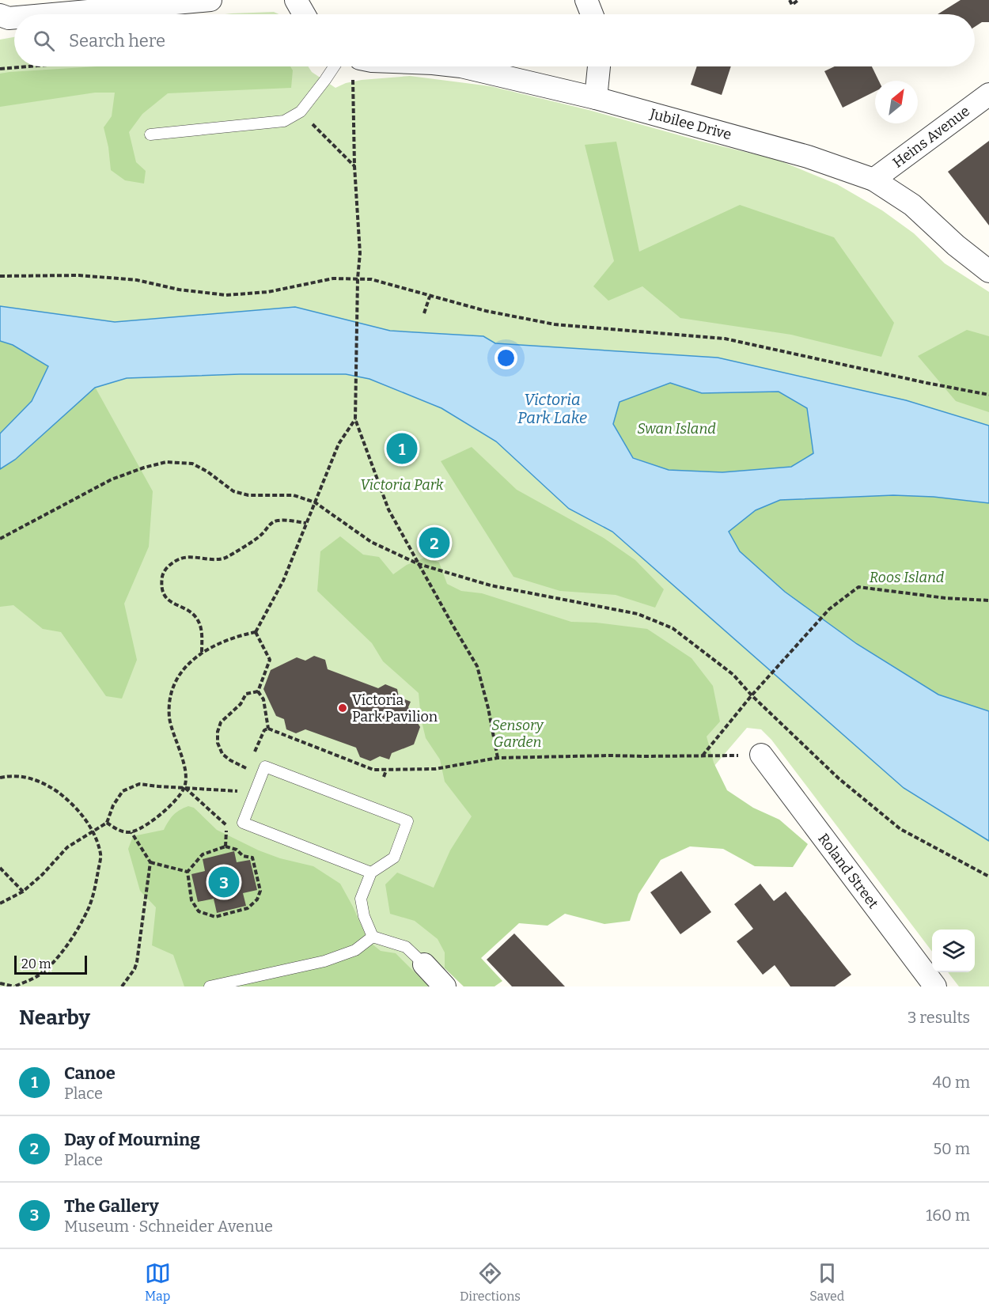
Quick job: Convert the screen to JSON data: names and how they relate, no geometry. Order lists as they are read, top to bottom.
{
  "streets": {
    "street": ["Jubilee Drive", "Heins Avenue", "Roland Street"]
  },
  "crossings": [
    ["Jubilee Drive", "Heins Avenue"]
  ],
  "water": ["Victoria Park Lake"],
  "parks": [
    "Swan Island",
    "Victoria Park",
    "Roos Island",
    "Sensory Garden"
  ],
  "places": ["Victoria Park Pavilion"],
  "scale_bar": "20 m",
  "north": "top right",
  "page": {
    "search": "Search here",
    "pins": ["1", "2", "3"],
    "scale": "20 m",
    "heading": ["Nearby", "3 results"],
    "list": [
      {
        "mark": "1",
        "name": "Canoe",
        "note": "Place",
        "value": "40 m"
      },
      {
        "mark": "2",
        "name": "Day of Mourning",
        "note": "Place",
        "value": "50 m"
      },
      {
        "mark": "3",
        "name": "The Gallery",
        "note": "Museum · Schneider Avenue",
        "value": "160 m"
      }
    ],
    "nav": ["Map", "Directions", "Saved"]
  }
}
